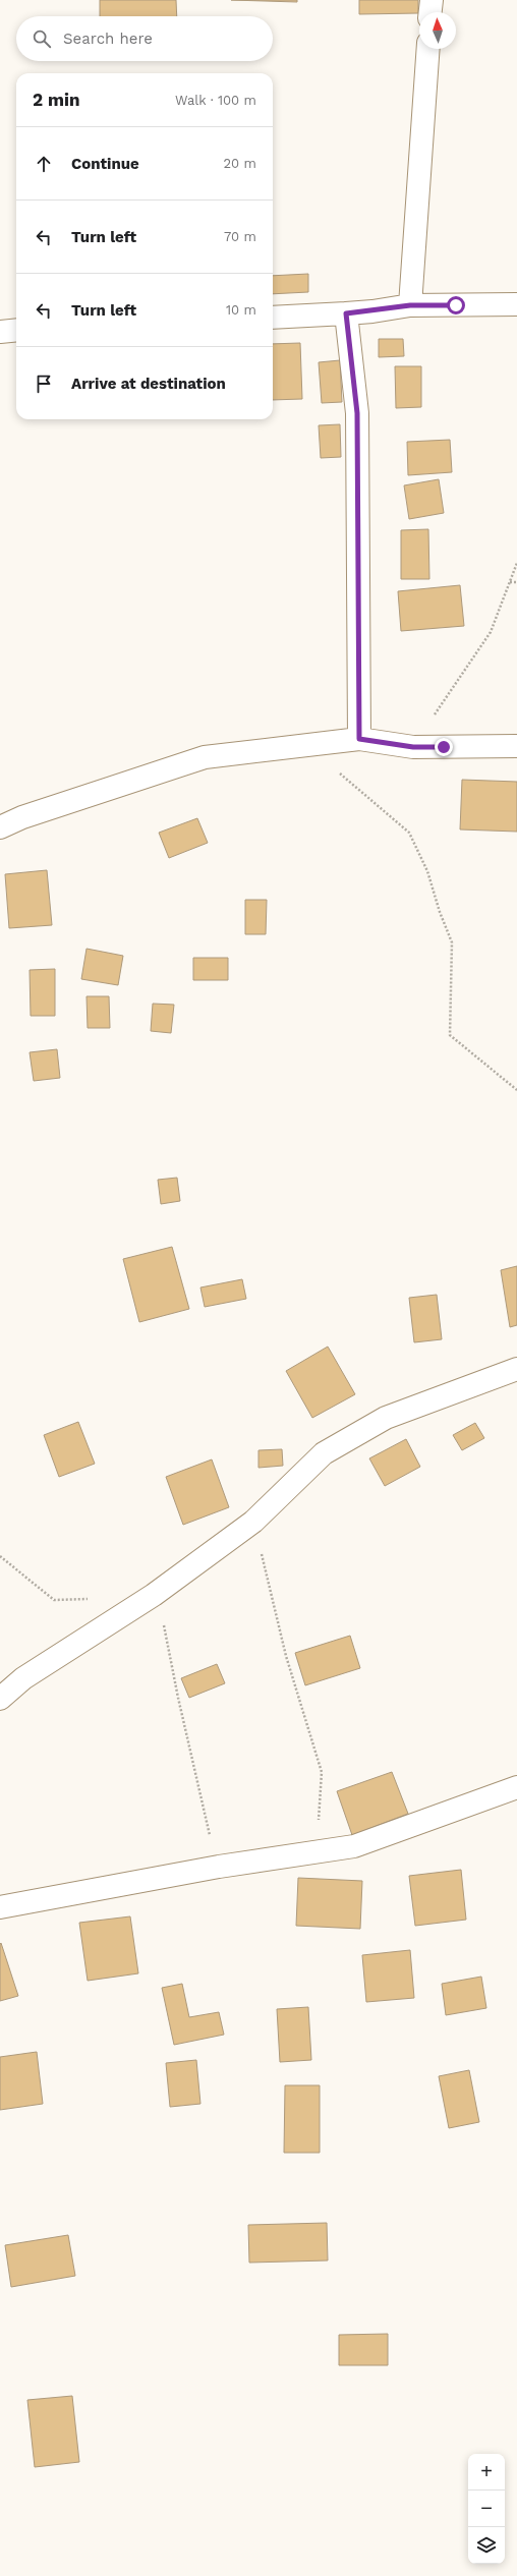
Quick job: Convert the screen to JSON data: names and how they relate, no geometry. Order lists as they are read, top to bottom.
{
  "north": "top",
  "page": {
    "search": "Search here",
    "heading": ["2 min", "Walk · 100 m"],
    "list": [
      ["Continue", "20 m"],
      ["Turn left", "70 m"],
      ["Turn left", "10 m"],
      "Arrive at destination"
    ],
    "map_buttons": ["+", "−"]
  }
}
